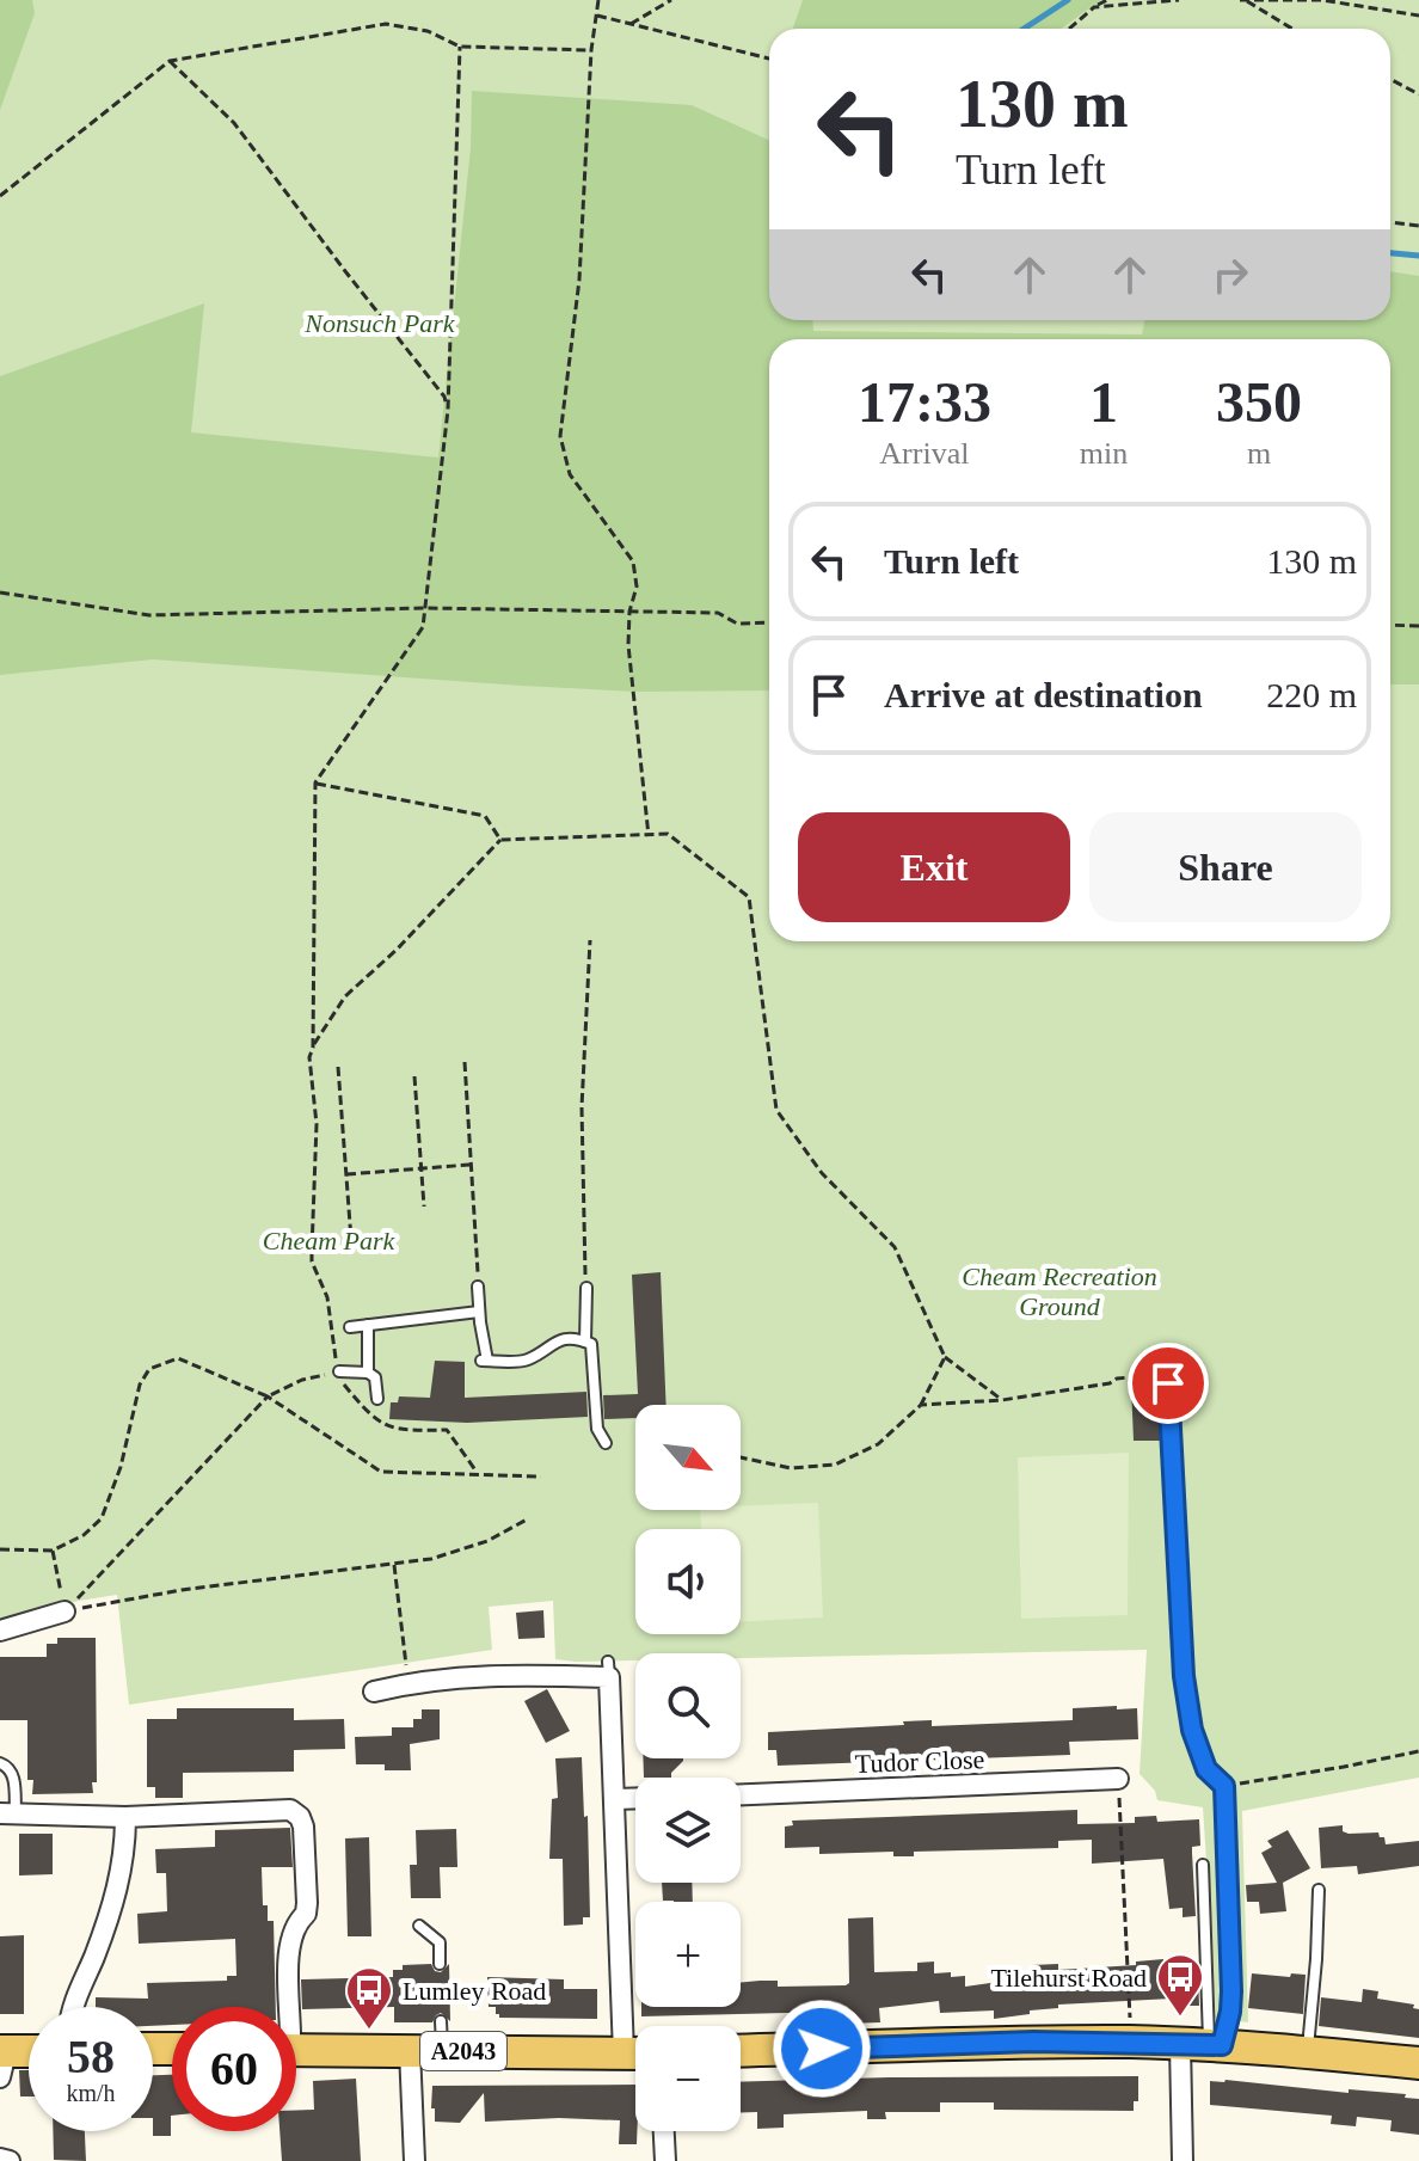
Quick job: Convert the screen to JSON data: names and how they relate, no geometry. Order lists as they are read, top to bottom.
{
  "streets": {
    "main road": ["A2043"],
    "street": ["Tudor Close"]
  },
  "parks": ["Nonsuch Park", "Cheam Park", "Cheam Recreation Ground"],
  "places": {
    "bus stop": ["Tilehurst Road", "Lumley Road"]
  },
  "north": "bottom right",
  "page": {
    "turn": ["130 m", "Turn left"],
    "eta": [
      "17:33",
      "Arrival",
      "1",
      "min",
      "350",
      "m"
    ],
    "list": [
      {
        "name": "Turn left",
        "value": "130 m"
      },
      {
        "name": "Arrive at destination",
        "value": "220 m"
      }
    ],
    "buttons": ["Exit", "Share"],
    "map_buttons": ["+", "−"],
    "speed": "58 km/h",
    "limit": "60"
  }
}
